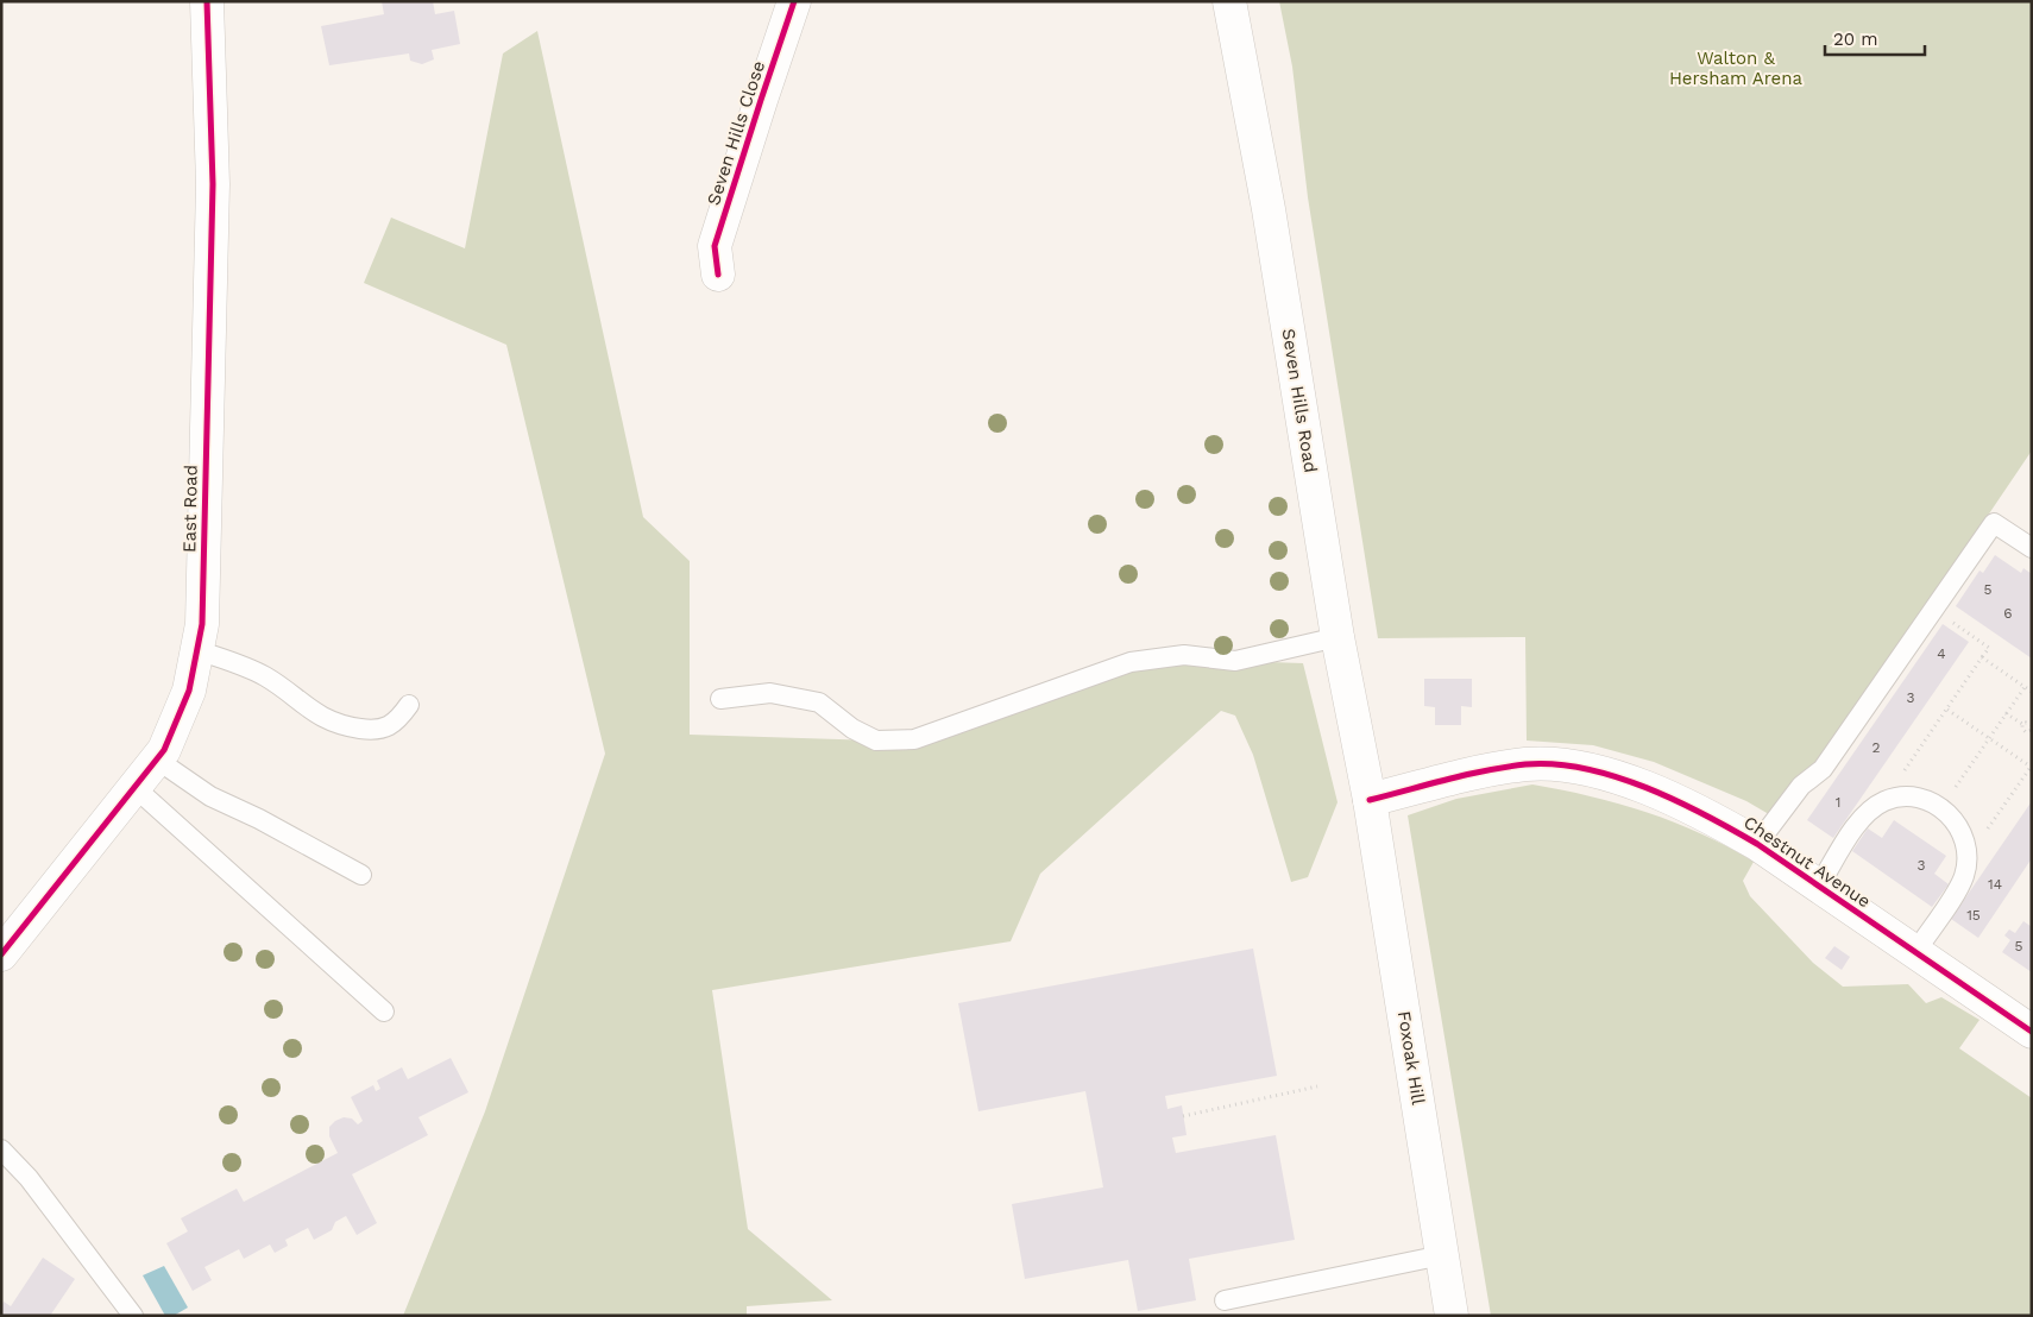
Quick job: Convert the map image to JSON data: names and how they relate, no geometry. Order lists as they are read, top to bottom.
{
  "streets": {
    "street": [
      "Seven Hills Close",
      "Seven Hills Road",
      "East Road",
      "Chestnut Avenue",
      "Foxoak Hill"
    ]
  },
  "crossings": [
    ["Seven Hills Road", "Chestnut Avenue"],
    ["Seven Hills Road", "Foxoak Hill"],
    ["Chestnut Avenue", "Foxoak Hill"]
  ],
  "parks": ["Walton & Hersham Arena"],
  "house_numbers": [
    "5",
    "6",
    "4",
    "3",
    "2",
    "1",
    "3",
    "14",
    "15",
    "5"
  ],
  "scale_bar": "20 m"
}
